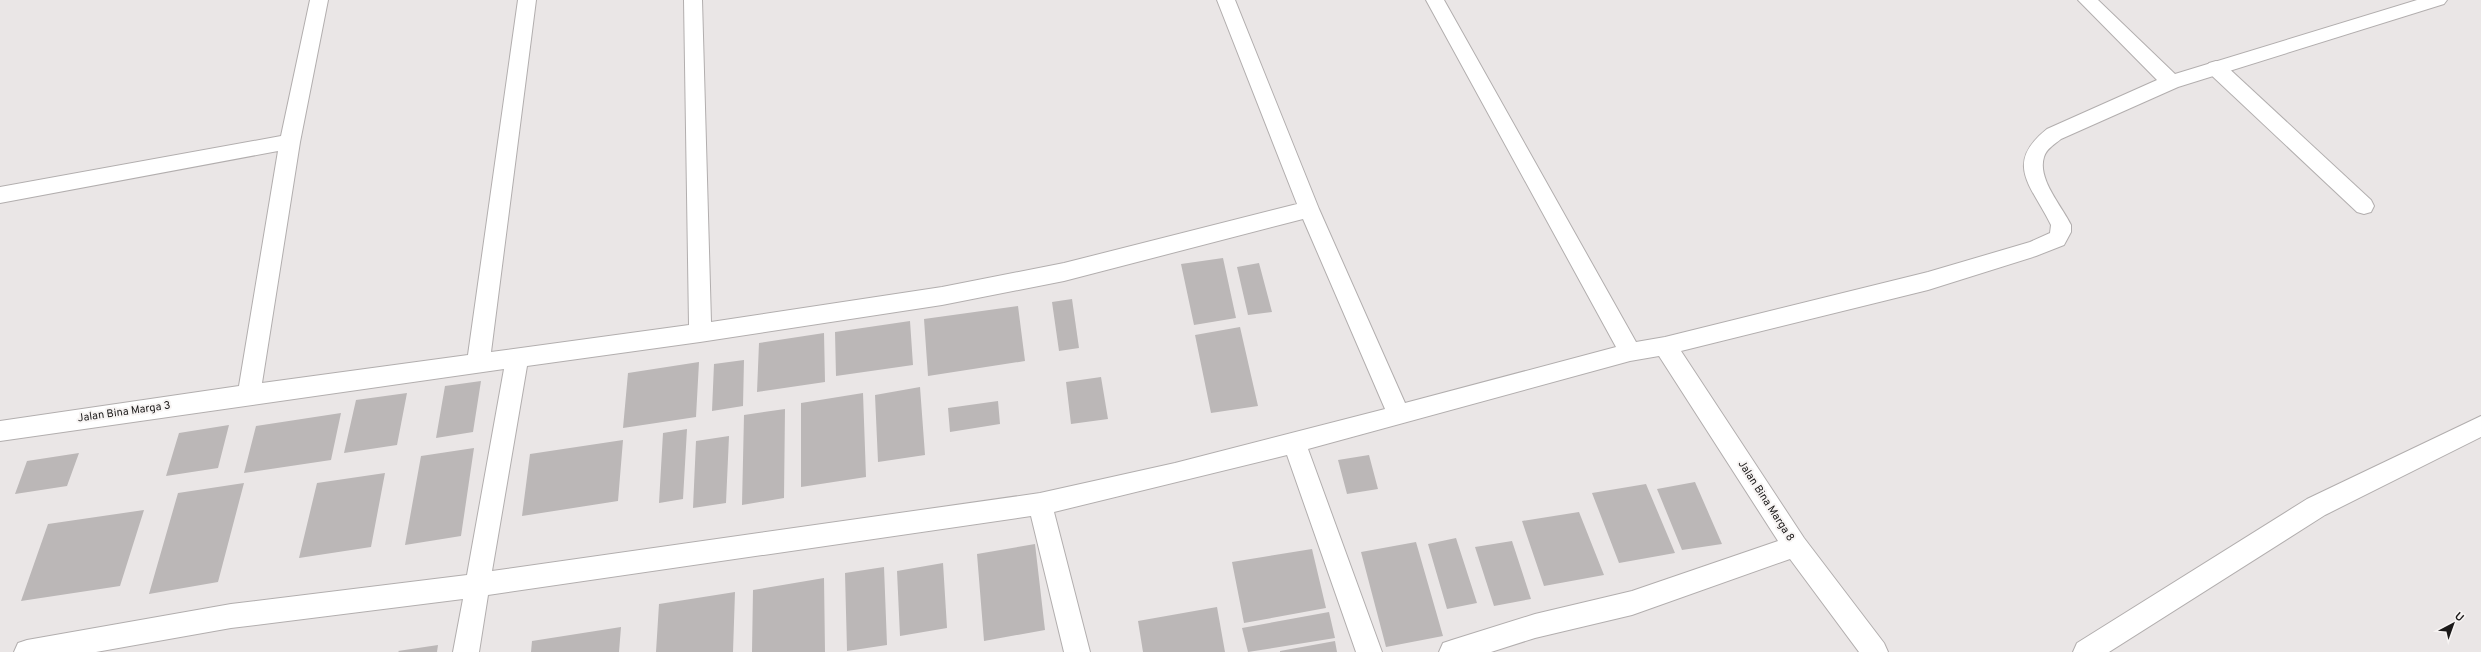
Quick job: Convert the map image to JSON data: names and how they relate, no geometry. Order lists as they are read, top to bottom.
{
  "streets": {
    "street": ["Jalan Bina Marga 3", "Jalan Bina Marga 8"]
  },
  "north": "top right"
}
